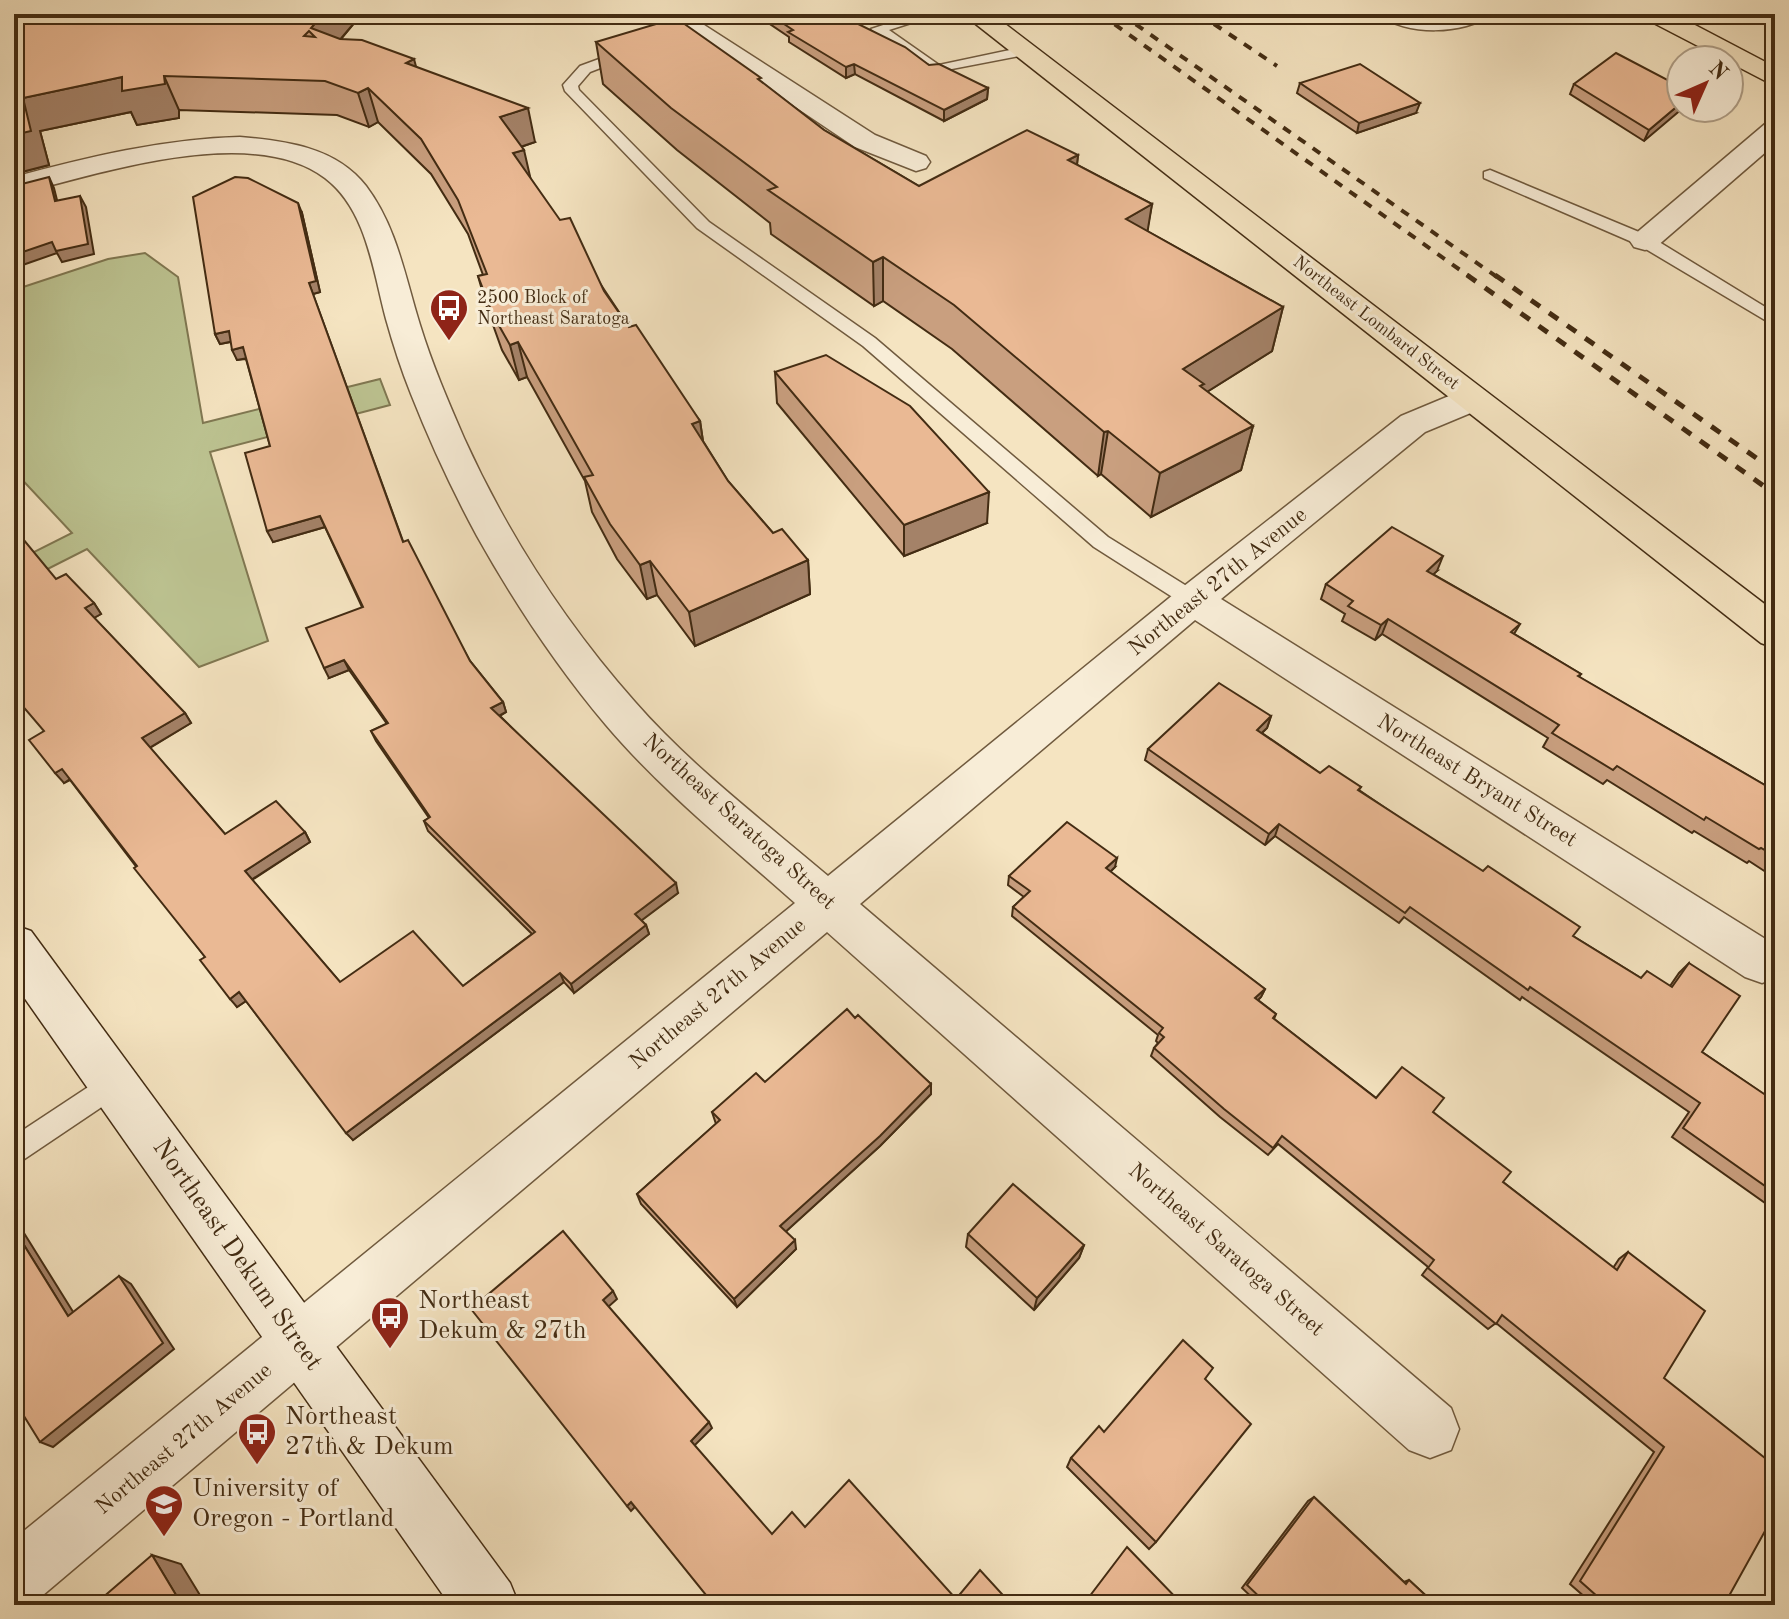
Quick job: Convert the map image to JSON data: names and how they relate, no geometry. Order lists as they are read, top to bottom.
{
  "streets": {
    "main road": ["Northeast Lombard Street"],
    "street": [
      "Northeast 27th Avenue",
      "Northeast Bryant Street",
      "Northeast Saratoga Street",
      "Northeast Dekum Street"
    ]
  },
  "crossings": [
    ["Northeast Lombard Street", "Northeast 27th Avenue"],
    ["Northeast 27th Avenue", "Northeast Bryant Street"],
    ["Northeast 27th Avenue", "Northeast Saratoga Street"],
    ["Northeast 27th Avenue", "Northeast Dekum Street"]
  ],
  "places": {
    "bus stop": ["2500 Block of Northeast Saratoga", "Northeast Dekum & 27th", "Northeast 27th & Dekum"],
    "school or university": ["University of Oregon - Portland"]
  },
  "north": "top right"
}
